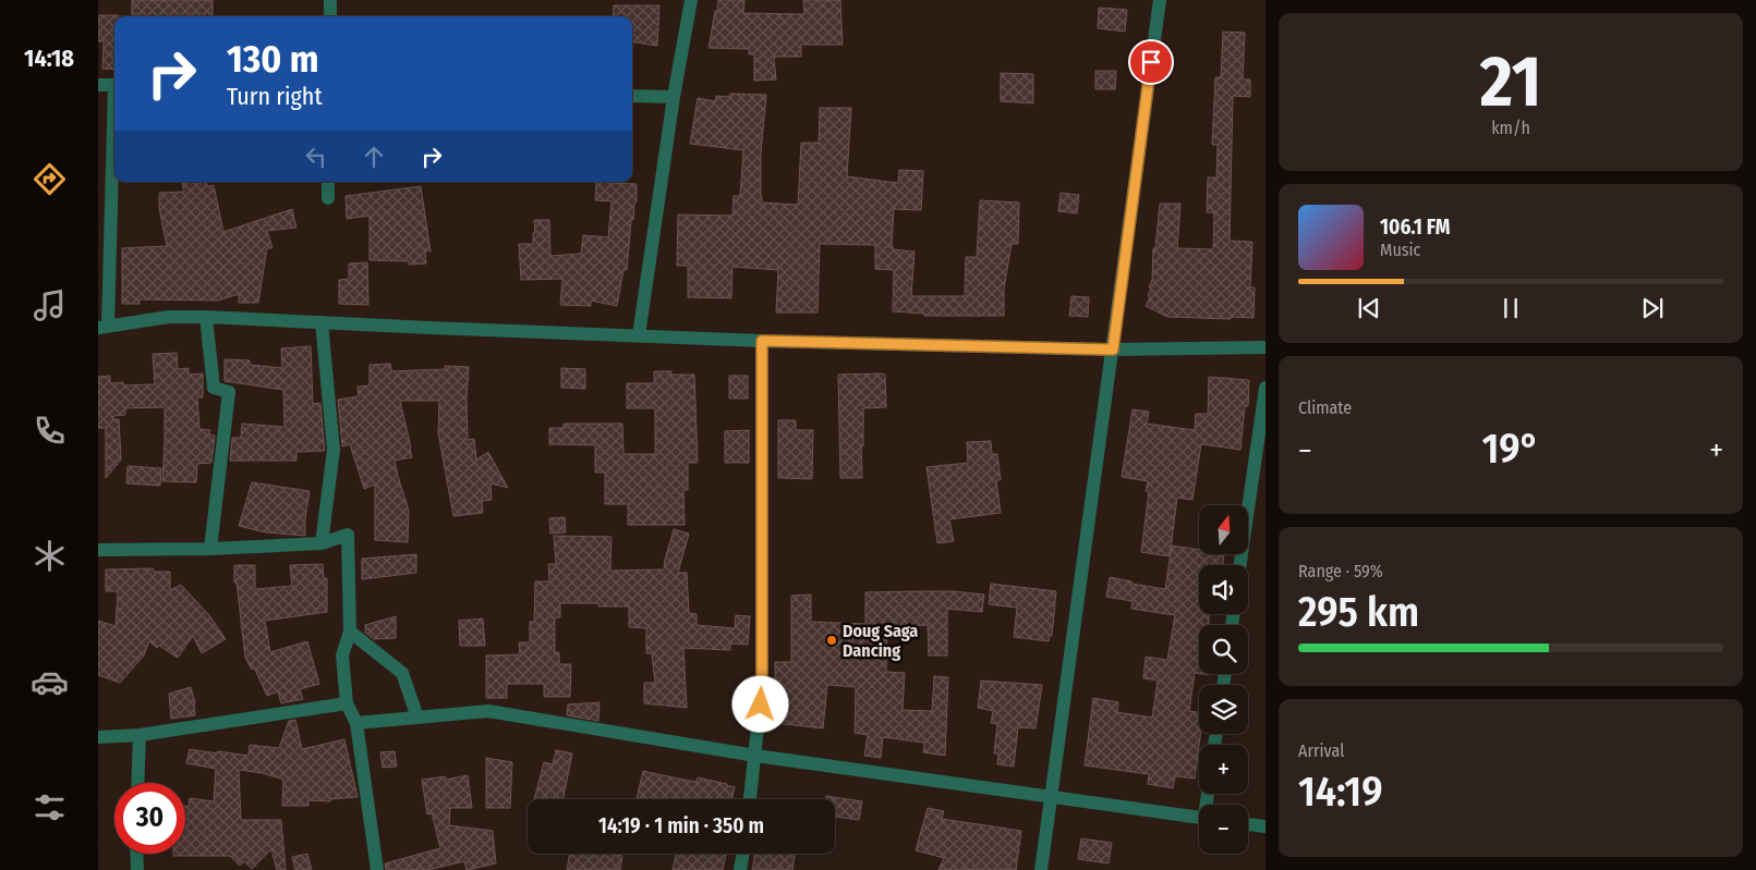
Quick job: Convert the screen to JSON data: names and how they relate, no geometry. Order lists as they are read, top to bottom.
{
  "places": ["Doug Saga Dancing"],
  "north": "top",
  "page": {
    "tabs": "14:18",
    "tile": [
      ["21", "km/h"],
      "Climate",
      ["Range · 59%", "295 km"],
      ["Arrival", "14:19"]
    ],
    "turn": ["130 m", "Turn right"],
    "song": ["106.1 FM", "Music"],
    "heat": ["−", "19°", "+"],
    "map_buttons": ["+", "−"],
    "limit": "30",
    "trip": "14:19 · 1 min · 350 m"
  }
}
